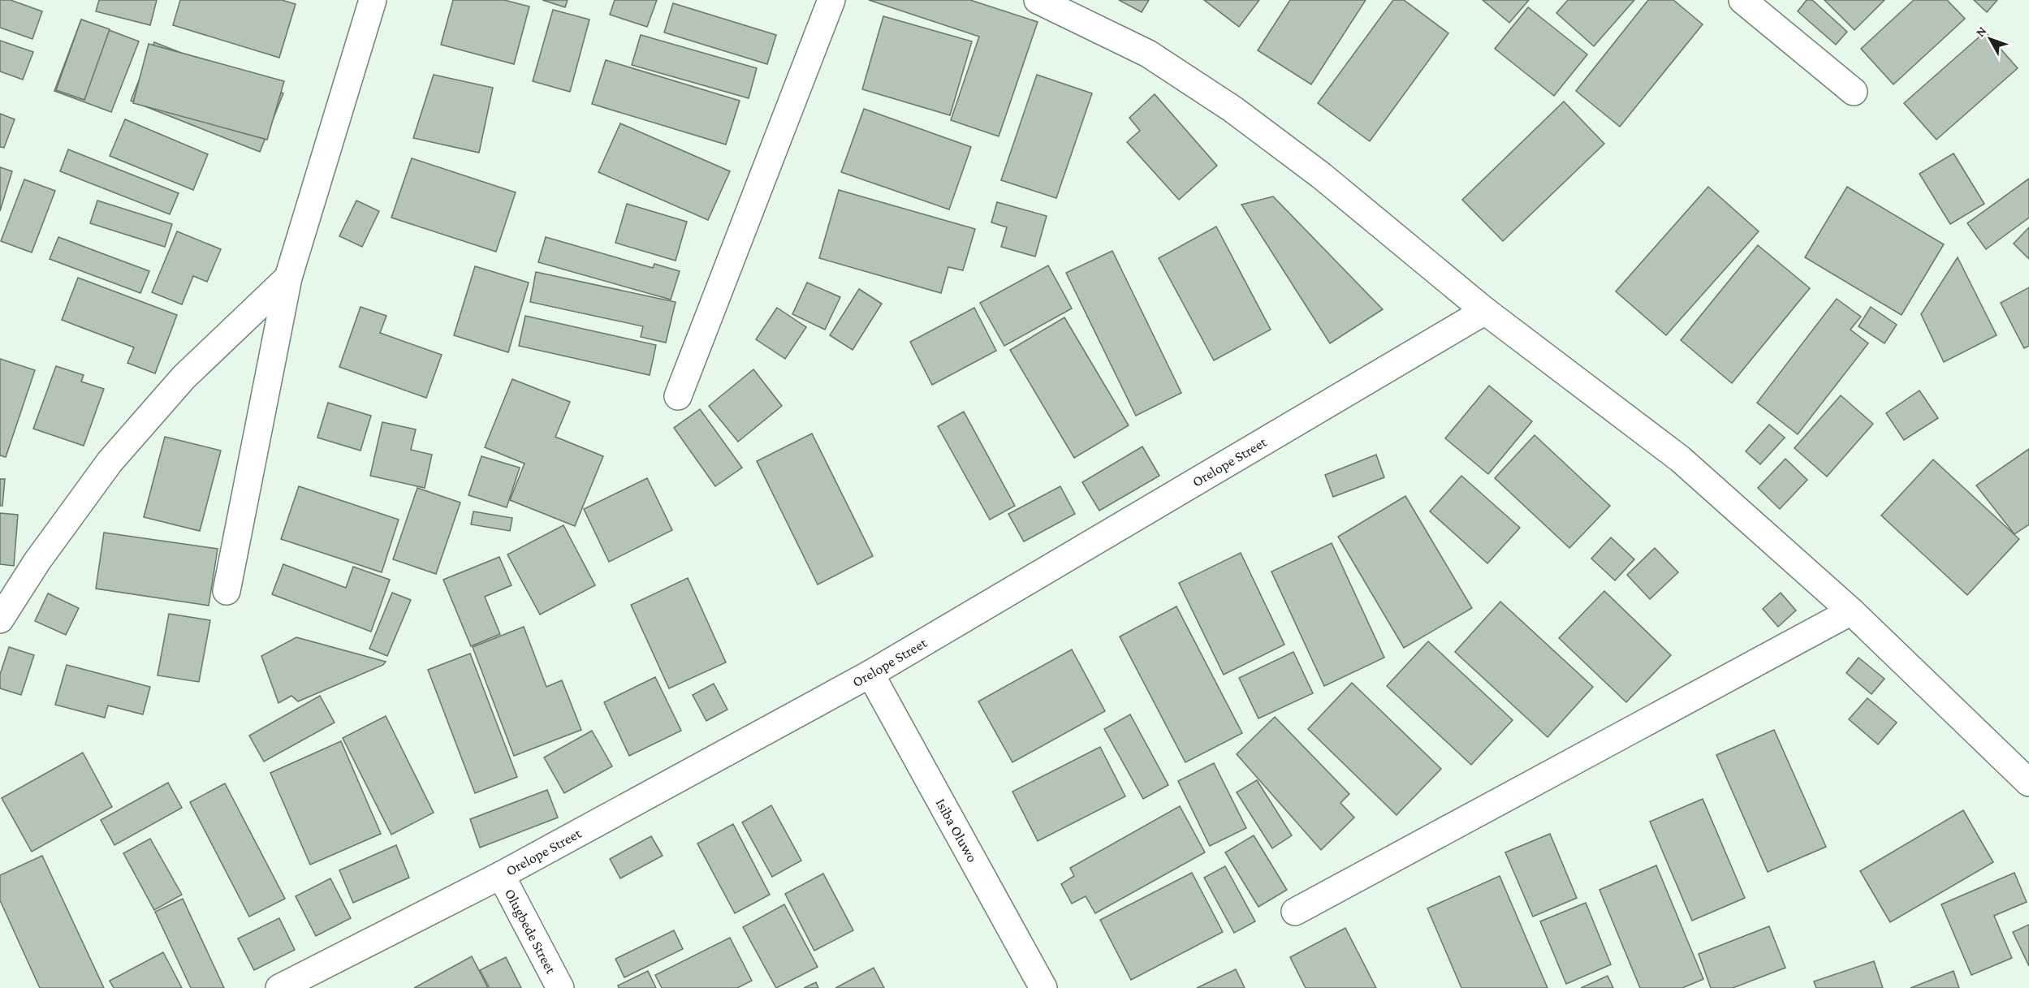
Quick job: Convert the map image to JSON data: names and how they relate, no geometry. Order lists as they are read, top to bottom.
{
  "streets": {
    "street": ["Orelope Street", "Isiba Oluwo", "Olugbede Street"]
  },
  "crossings": [
    ["Orelope Street", "Isiba Oluwo"],
    ["Orelope Street", "Olugbede Street"]
  ],
  "north": "top left"
}
